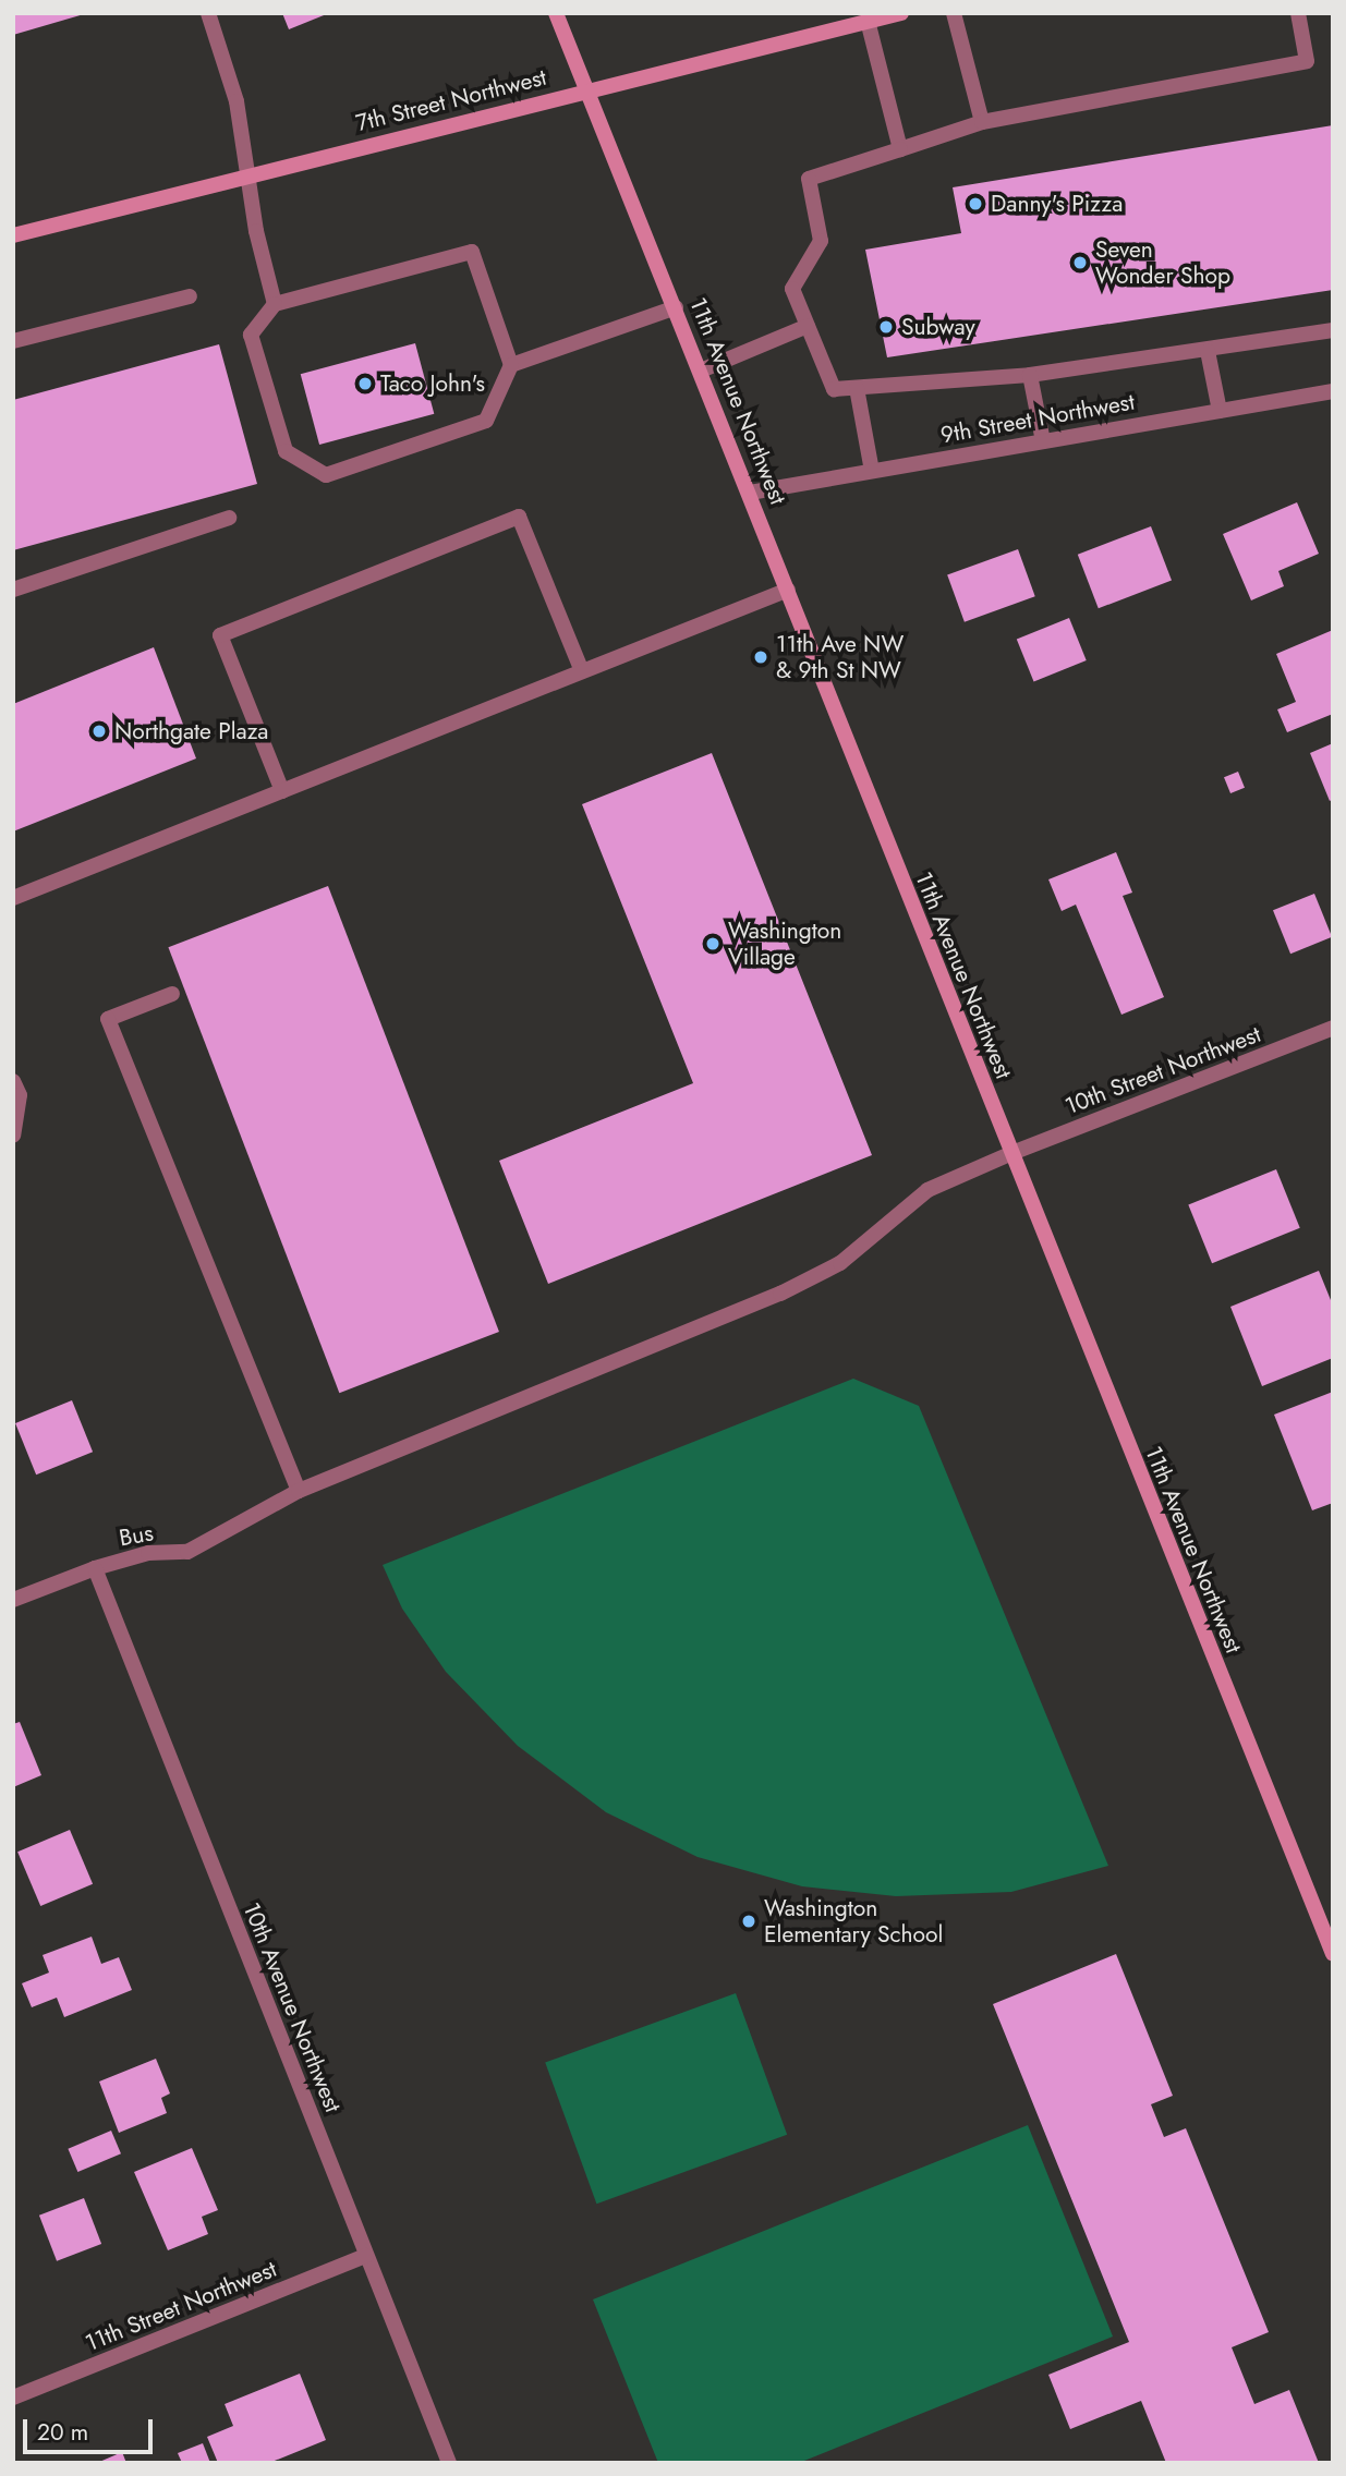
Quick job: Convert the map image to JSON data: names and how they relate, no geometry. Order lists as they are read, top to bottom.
{
  "streets": {
    "main road": ["7th Street Northwest", "11th Avenue Northwest"],
    "street": [
      "9th Street Northwest",
      "10th Street Northwest",
      "Bus",
      "10th Avenue Northwest",
      "11th Street Northwest"
    ]
  },
  "crossings": [
    ["7th Street Northwest", "11th Avenue Northwest"],
    ["11th Avenue Northwest", "9th Street Northwest"],
    ["11th Avenue Northwest", "10th Street Northwest"],
    ["10th Street Northwest", "Bus"],
    ["Bus", "10th Avenue Northwest"],
    ["10th Avenue Northwest", "11th Street Northwest"]
  ],
  "places": [
    "Danny's Pizza",
    "Seven Wonder Shop",
    "Subway",
    "Taco John's",
    "11th Ave NW & 9th St NW",
    "Northgate Plaza",
    "Washington Village",
    "Washington Elementary School"
  ],
  "scale_bar": "20 m"
}
